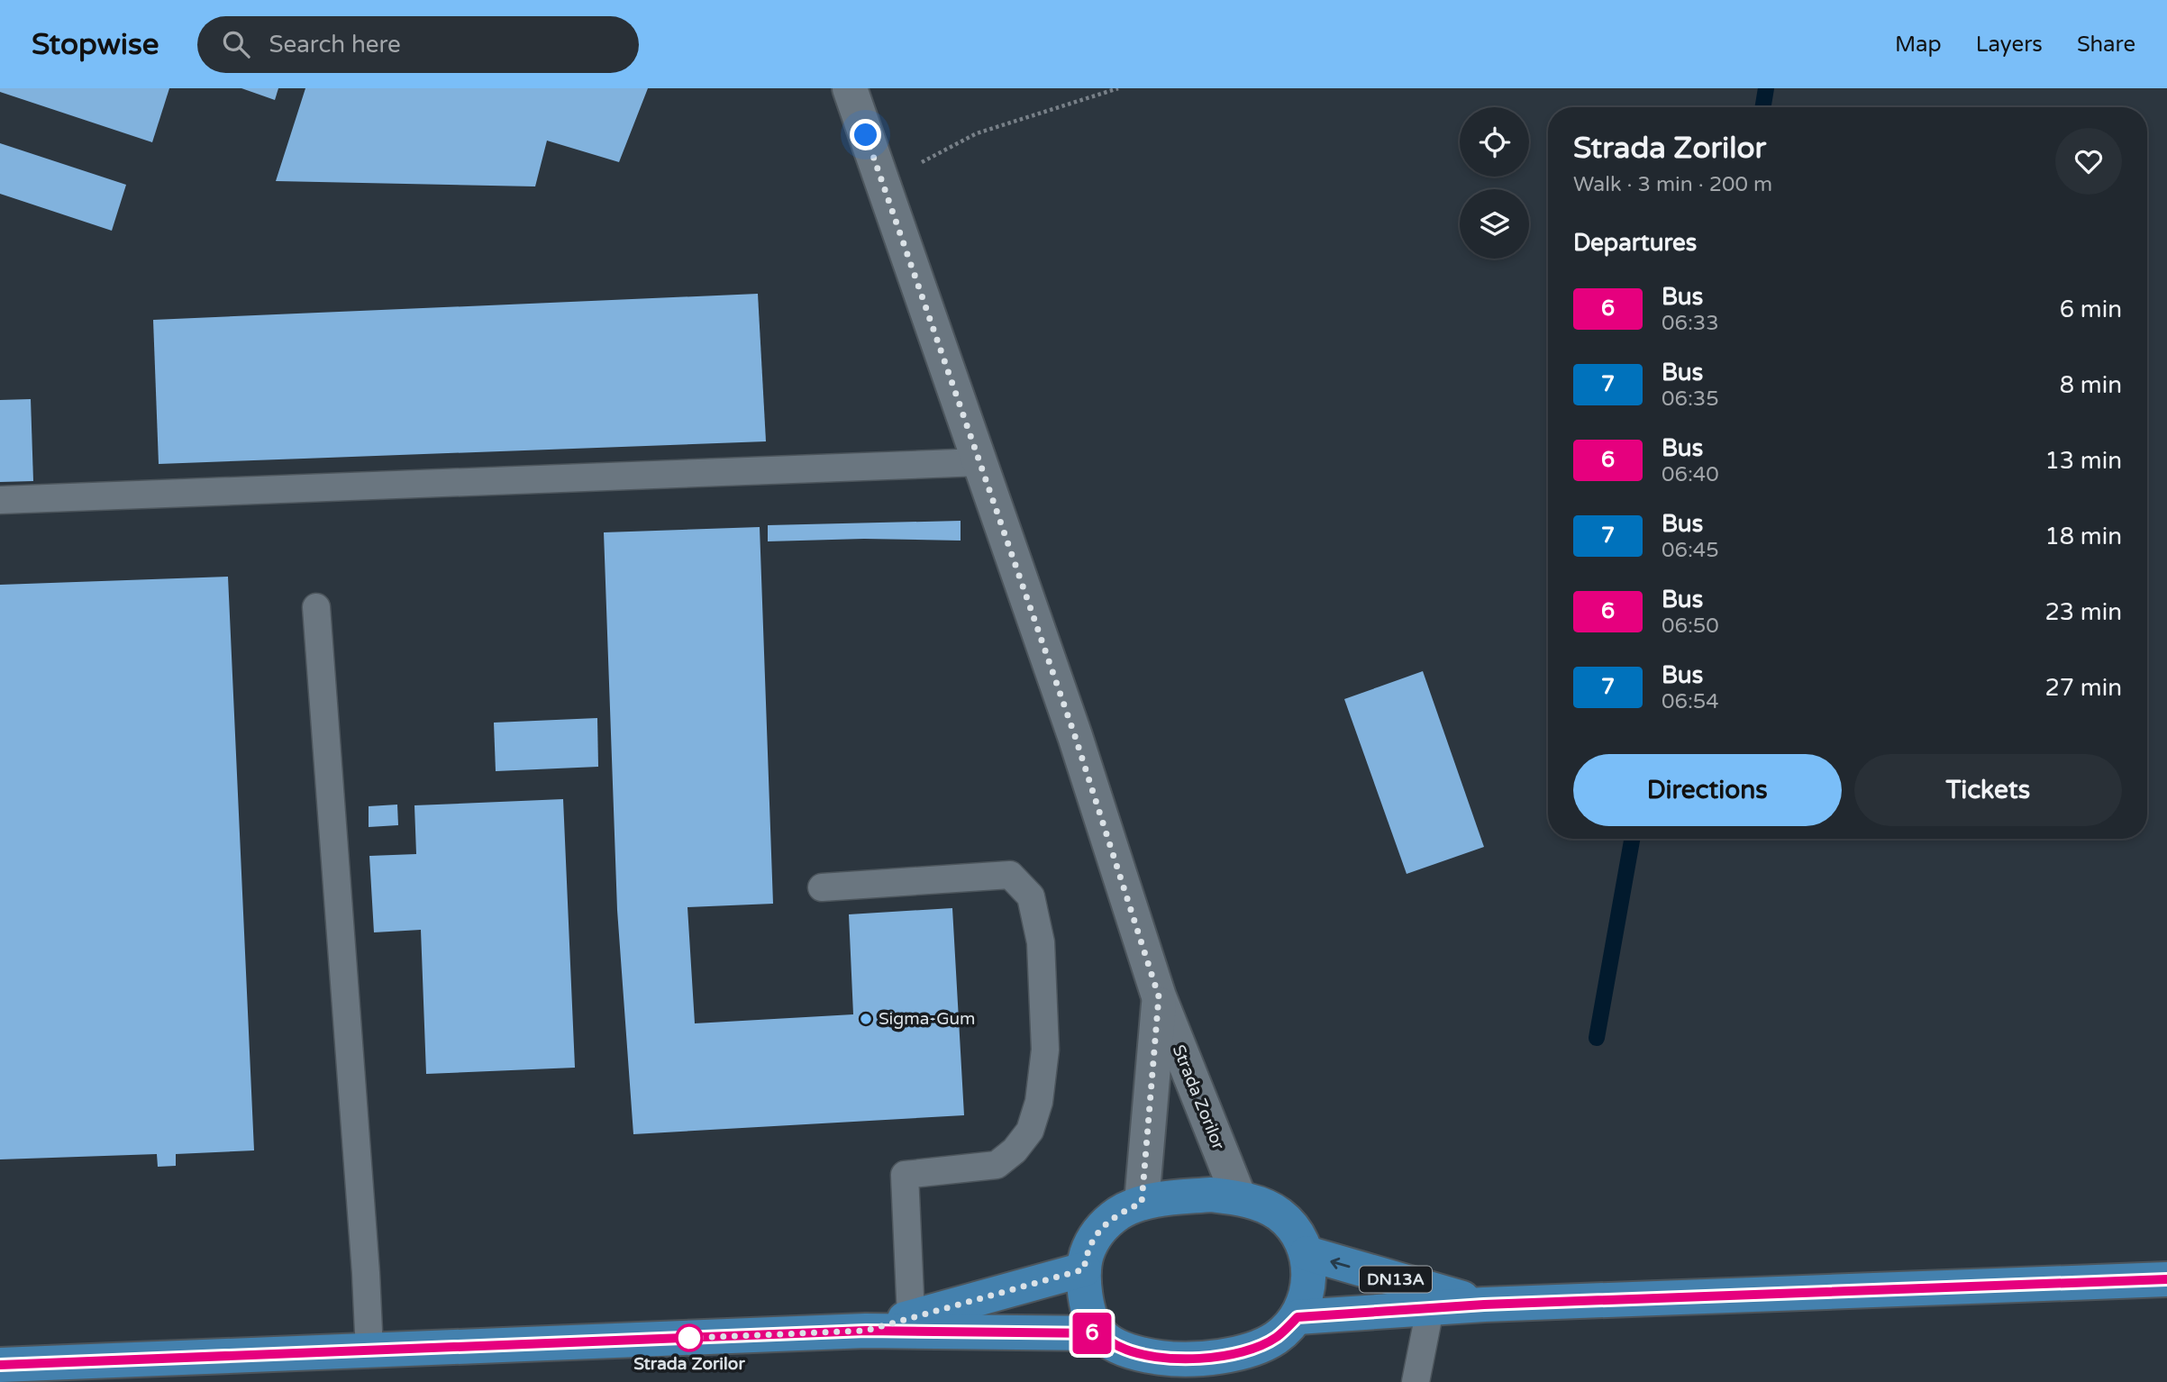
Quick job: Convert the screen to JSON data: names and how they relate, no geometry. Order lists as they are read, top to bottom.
{
  "streets": {
    "main road": ["DN13A"],
    "street": ["Strada Zorilor"]
  },
  "crossings": [
    ["Strada Zorilor", "DN13A"]
  ],
  "places": ["Sigma-Gum", "Strada Zorilor"],
  "lines": ["bus line 6"],
  "page": {
    "header": "Stopwise",
    "search": "Search here",
    "nav": ["Map", "Layers", "Share"],
    "on_map": "6",
    "heading": [
      ["Strada Zorilor", "Walk · 3 min · 200 m"],
      "Departures"
    ],
    "list": [
      {
        "mark": "6",
        "name": "Bus",
        "note": "06:33",
        "value": "6 min"
      },
      {
        "mark": "7",
        "name": "Bus",
        "note": "06:35",
        "value": "8 min"
      },
      {
        "mark": "6",
        "name": "Bus",
        "note": "06:40",
        "value": "13 min"
      },
      {
        "mark": "7",
        "name": "Bus",
        "note": "06:45",
        "value": "18 min"
      },
      {
        "mark": "6",
        "name": "Bus",
        "note": "06:50",
        "value": "23 min"
      },
      {
        "mark": "7",
        "name": "Bus",
        "note": "06:54",
        "value": "27 min"
      }
    ],
    "buttons": ["Directions", "Tickets"]
  }
}
